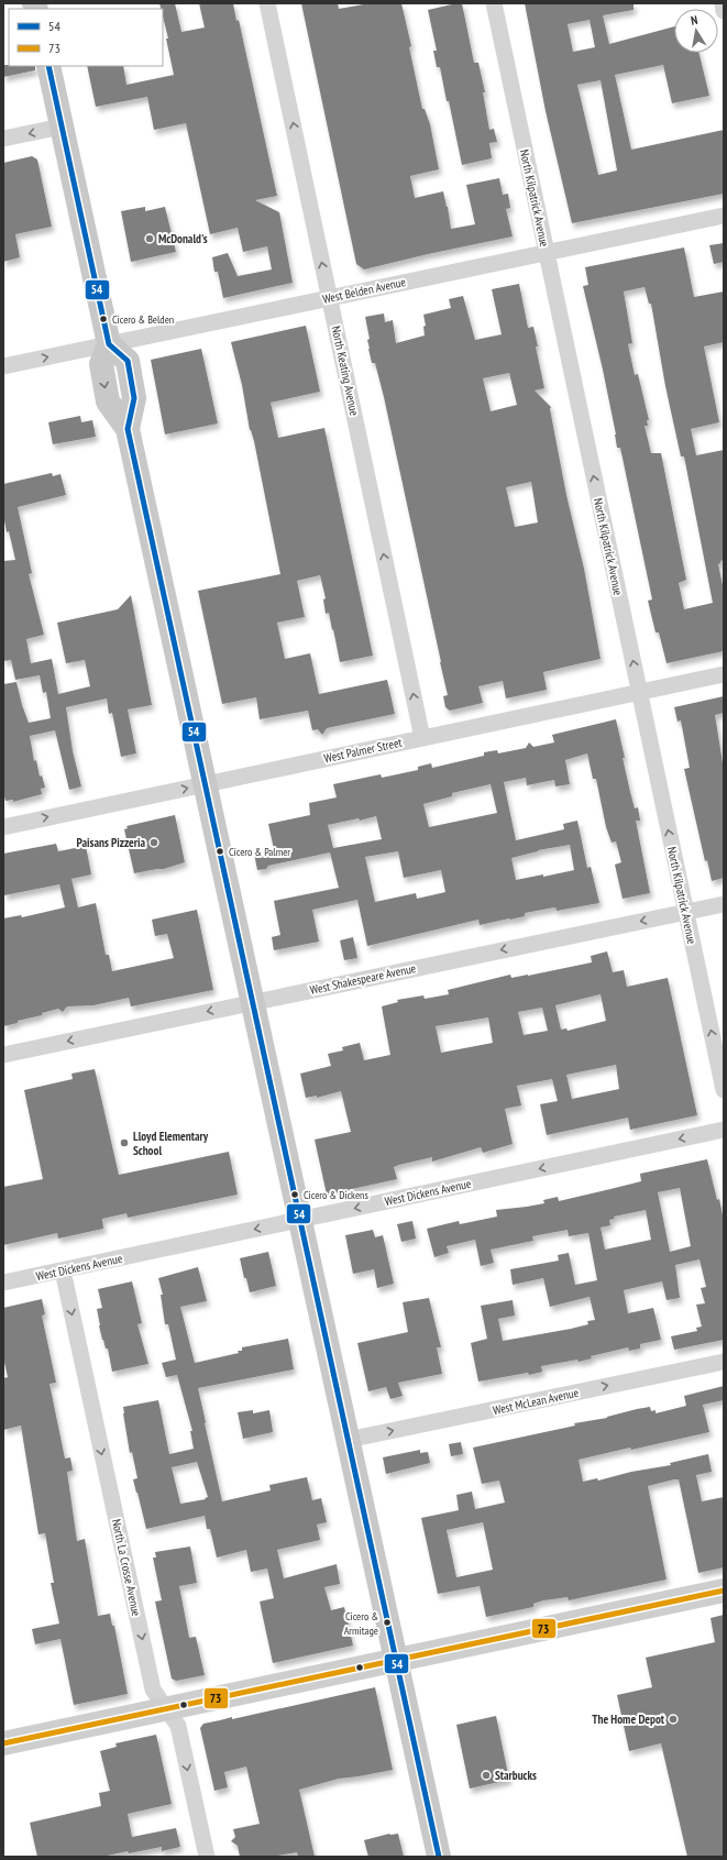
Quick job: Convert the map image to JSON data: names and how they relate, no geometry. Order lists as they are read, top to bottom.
{
  "streets": {
    "street": [
      "North Kilpatrick Avenue",
      "West Belden Avenue",
      "North Keating Avenue",
      "West Palmer Street",
      "West Shakespeare Avenue",
      "West Dickens Avenue",
      "West McLean Avenue",
      "North La Crosse Avenue"
    ]
  },
  "crossings": [
    ["North Kilpatrick Avenue", "West Belden Avenue"],
    ["North Kilpatrick Avenue", "West Palmer Street"],
    ["North Kilpatrick Avenue", "West Shakespeare Avenue"],
    ["West Belden Avenue", "North Keating Avenue"],
    ["North Keating Avenue", "West Palmer Street"],
    ["West Dickens Avenue", "North La Crosse Avenue"]
  ],
  "one_way": [
    "North Kilpatrick Avenue",
    "North Keating Avenue",
    "West Shakespeare Avenue",
    "West Dickens Avenue",
    "West McLean Avenue",
    "North La Crosse Avenue"
  ],
  "places": [
    "McDonald's",
    "Cicero & Belden",
    "Paisans Pizzeria",
    "Cicero & Palmer",
    "Lloyd Elementary School",
    "Cicero & Dickens",
    "Cicero & Armitage",
    "The Home Depot",
    "Starbucks"
  ],
  "lines": ["transit line 54", "transit line 73"],
  "legend": ["54", "73"],
  "north": "top"
}
